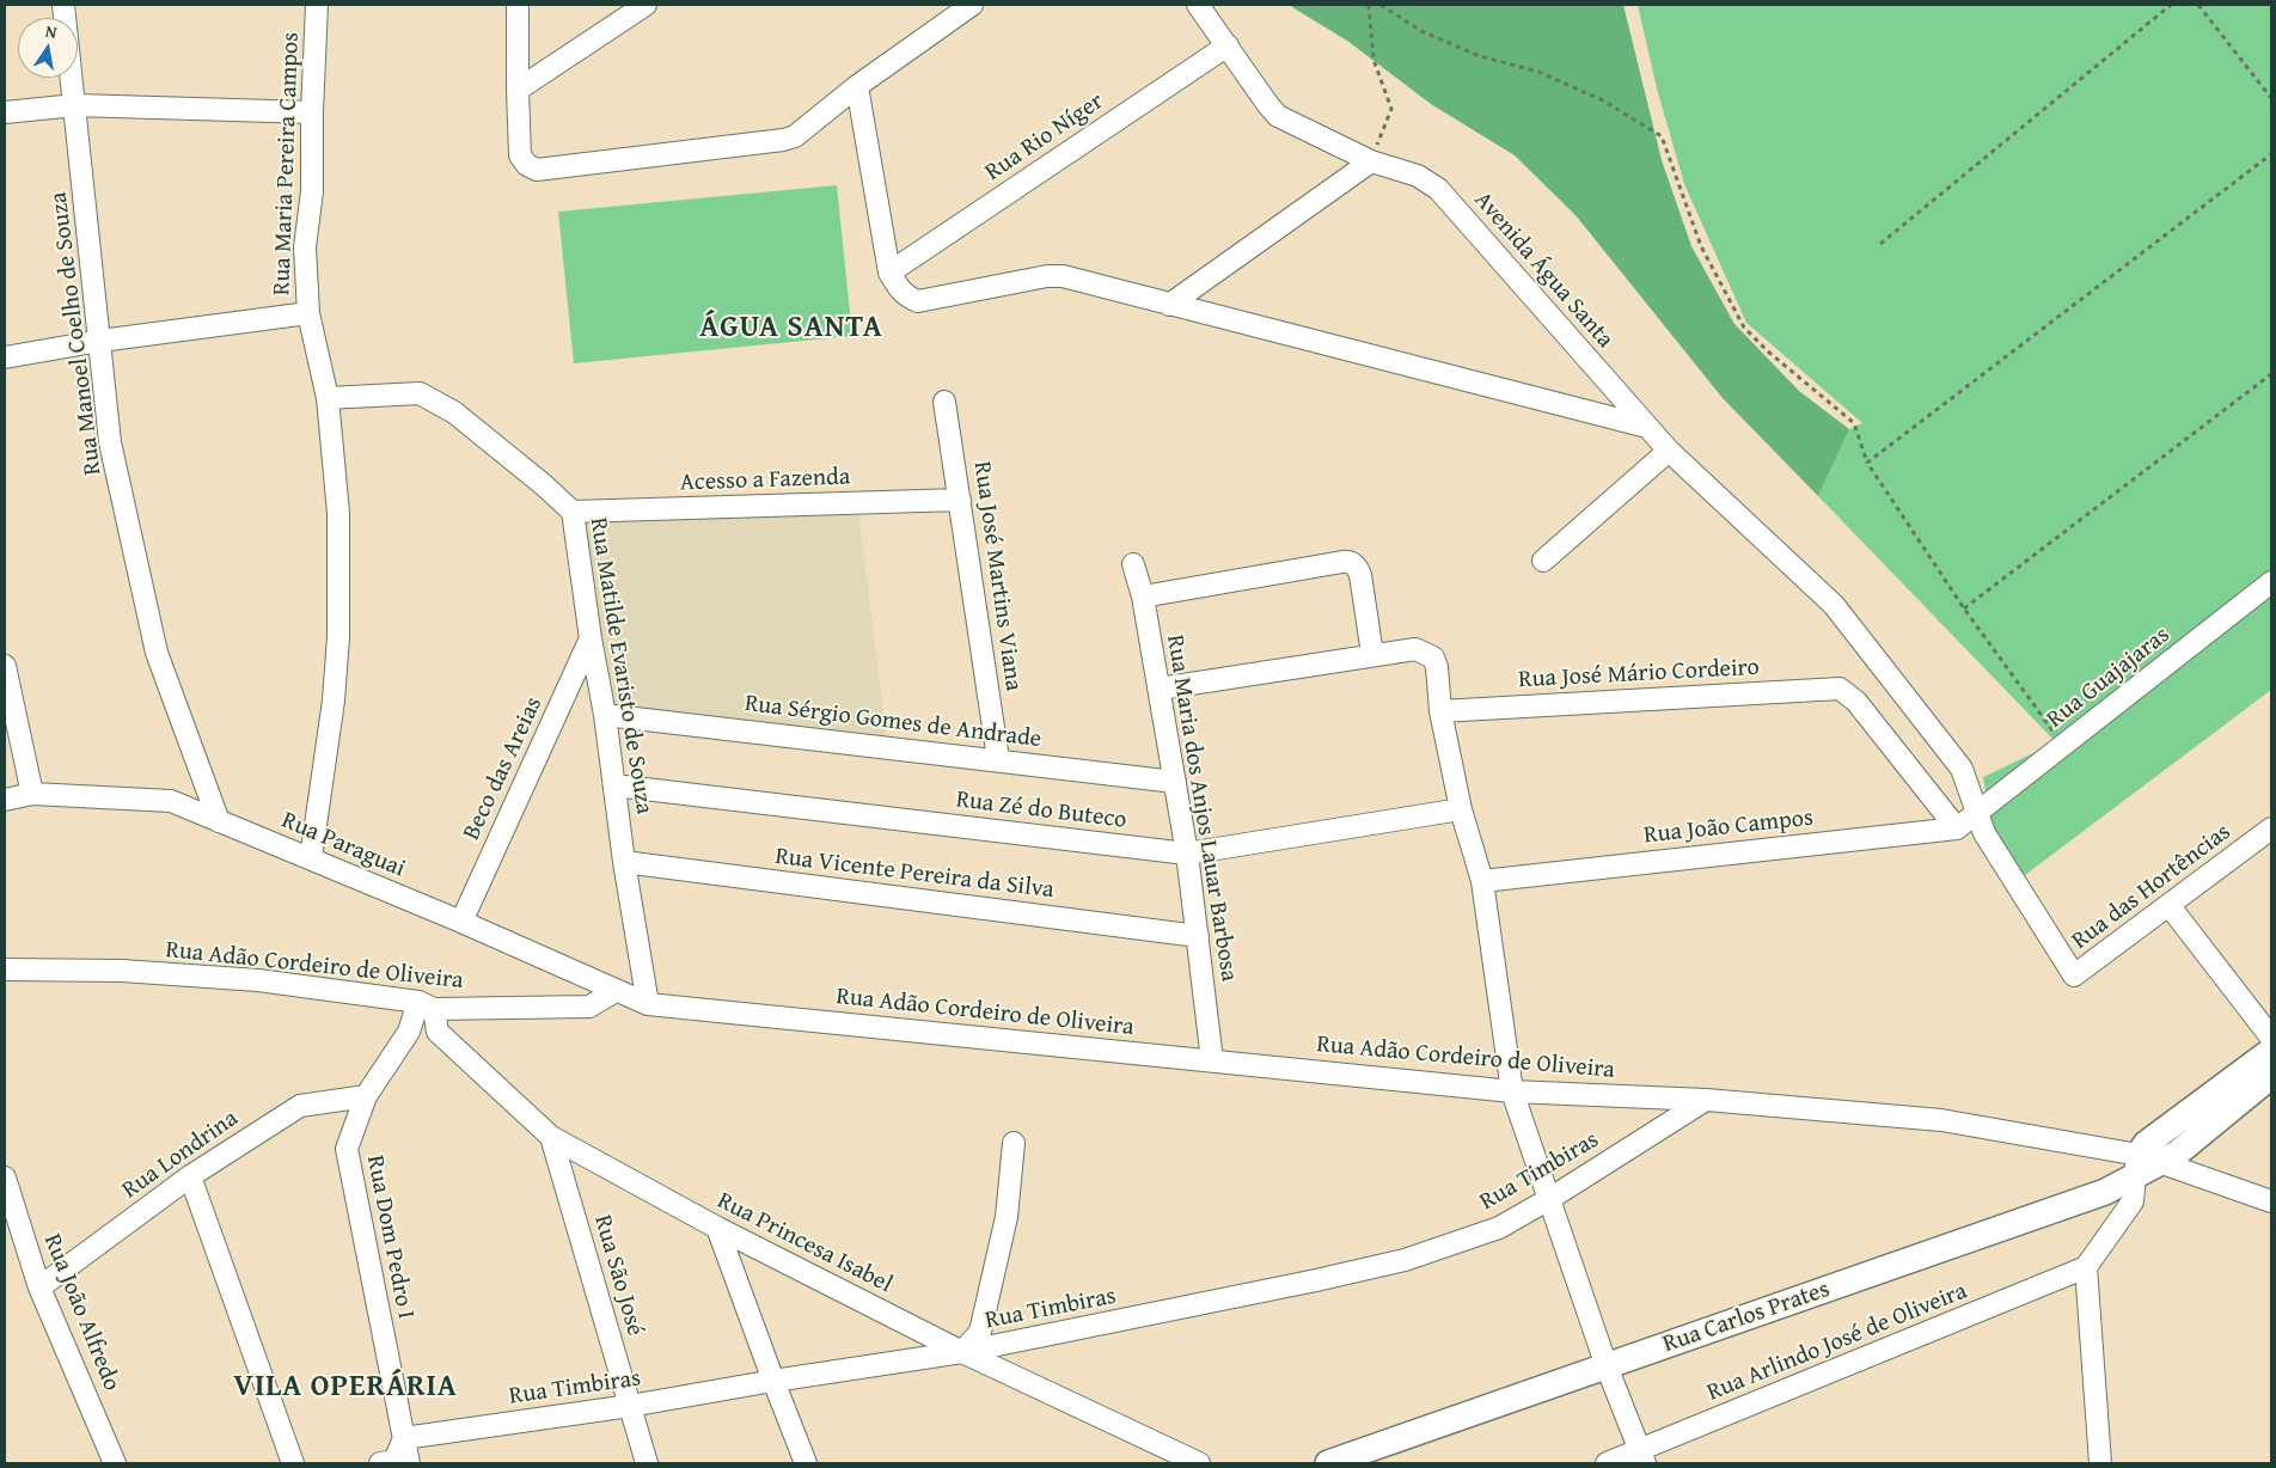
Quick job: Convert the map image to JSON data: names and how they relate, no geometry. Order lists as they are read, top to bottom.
{
  "streets": {
    "street": [
      "Rua Rio Níger",
      "Rua Maria Pereira Campos",
      "Avenida Água Santa",
      "Rua Manoel Coelho de Souza",
      "Acesso a Fazenda",
      "Rua José Martins Viana",
      "Rua Matilde Evaristo de Souza",
      "Rua José Mário Cordeiro",
      "Rua Guajajaras",
      "Rua Sérgio Gomes de Andrade",
      "Beco das Areias",
      "Rua Maria dos Anjos Lauar Barbosa",
      "Rua Zé do Buteco",
      "Rua João Campos",
      "Rua Paraguai",
      "Rua Vicente Pereira da Silva",
      "Rua das Hortências",
      "Rua Adão Cordeiro de Oliveira",
      "Rua Londrina",
      "Rua Timbiras",
      "Rua Dom Pedro I",
      "Rua Princesa Isabel",
      "Rua São José",
      "Rua João Alfredo",
      "Rua Carlos Prates",
      "Rua Arlindo José de Oliveira"
    ]
  },
  "crossings": [
    ["Rua Rio Níger", "Avenida Água Santa"],
    ["Rua Maria Pereira Campos", "Rua Matilde Evaristo de Souza"],
    ["Rua Maria Pereira Campos", "Rua Paraguai"],
    ["Avenida Água Santa", "Rua Guajajaras"],
    ["Avenida Água Santa", "Rua das Hortências"],
    ["Rua Manoel Coelho de Souza", "Rua Paraguai"],
    ["Acesso a Fazenda", "Rua José Martins Viana"],
    ["Acesso a Fazenda", "Rua Matilde Evaristo de Souza"],
    ["Rua José Martins Viana", "Rua Sérgio Gomes de Andrade"],
    ["Rua Matilde Evaristo de Souza", "Rua Sérgio Gomes de Andrade"],
    ["Rua Matilde Evaristo de Souza", "Beco das Areias"],
    ["Rua Matilde Evaristo de Souza", "Rua Zé do Buteco"],
    ["Rua Matilde Evaristo de Souza", "Rua Paraguai"],
    ["Rua Matilde Evaristo de Souza", "Rua Vicente Pereira da Silva"],
    ["Rua Matilde Evaristo de Souza", "Rua Adão Cordeiro de Oliveira"],
    ["Rua José Mário Cordeiro", "Rua João Campos"],
    ["Rua Sérgio Gomes de Andrade", "Rua Maria dos Anjos Lauar Barbosa"],
    ["Beco das Areias", "Rua Paraguai"],
    ["Rua Maria dos Anjos Lauar Barbosa", "Rua Zé do Buteco"],
    ["Rua Maria dos Anjos Lauar Barbosa", "Rua Vicente Pereira da Silva"],
    ["Rua Maria dos Anjos Lauar Barbosa", "Rua Adão Cordeiro de Oliveira"],
    ["Rua Paraguai", "Rua Adão Cordeiro de Oliveira"],
    ["Rua Adão Cordeiro de Oliveira", "Rua Timbiras"],
    ["Rua Adão Cordeiro de Oliveira", "Rua Dom Pedro I"],
    ["Rua Adão Cordeiro de Oliveira", "Rua Princesa Isabel"],
    ["Rua Adão Cordeiro de Oliveira", "Rua Carlos Prates"],
    ["Rua Londrina", "Rua Dom Pedro I"],
    ["Rua Londrina", "Rua João Alfredo"],
    ["Rua Timbiras", "Rua Dom Pedro I"],
    ["Rua Timbiras", "Rua Princesa Isabel"],
    ["Rua Timbiras", "Rua São José"],
    ["Rua Dom Pedro I", "Rua Princesa Isabel"],
    ["Rua Princesa Isabel", "Rua São José"]
  ],
  "districts": ["ÁGUA SANTA", "VILA OPERÁRIA"],
  "north": "top"
}
